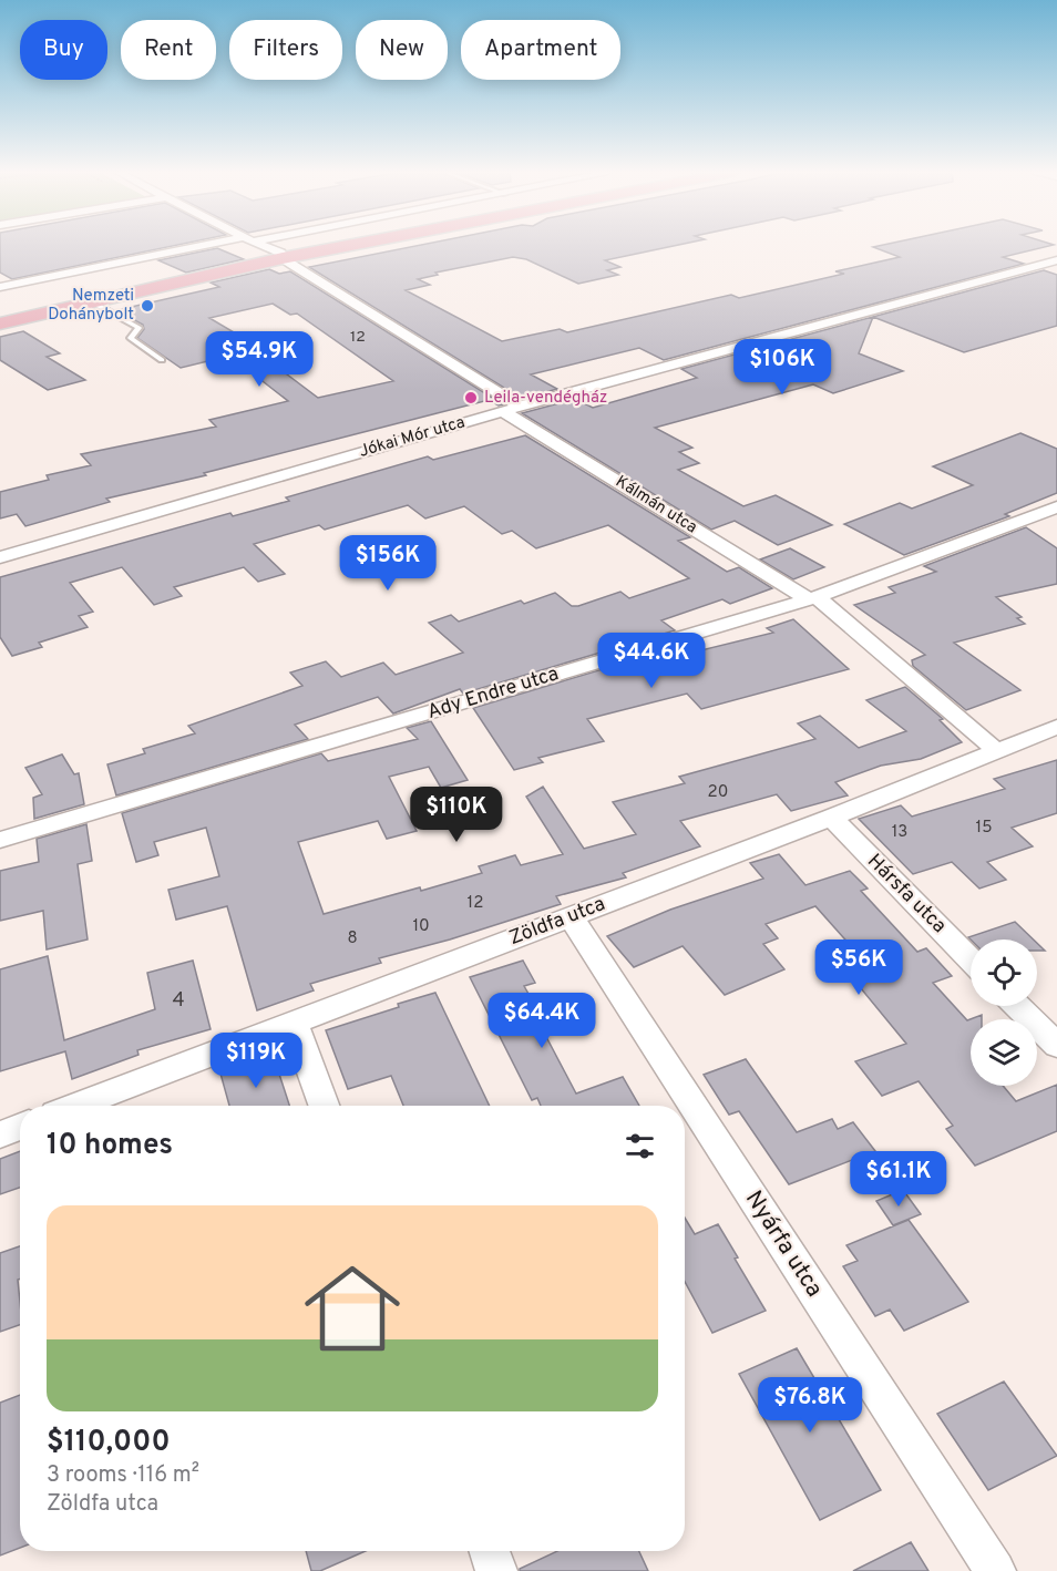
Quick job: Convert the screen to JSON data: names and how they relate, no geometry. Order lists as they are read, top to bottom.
{
  "streets": {
    "street": [
      "Jókai Mór utca",
      "Kálmán utca",
      "Ady Endre utca",
      "Hársfa utca",
      "Zöldfa utca",
      "Nyárfa utca"
    ]
  },
  "crossings": [
    ["Jókai Mór utca", "Kálmán utca"],
    ["Kálmán utca", "Ady Endre utca"],
    ["Kálmán utca", "Zöldfa utca"],
    ["Hársfa utca", "Zöldfa utca"],
    ["Zöldfa utca", "Nyárfa utca"]
  ],
  "places": ["Nemzeti Dohánybolt", "Leila-vendégház"],
  "house_numbers": [
    "12",
    "20",
    "15",
    "13",
    "12",
    "10",
    "8",
    "4"
  ],
  "page": {
    "chip": [
      "Buy",
      "Rent",
      "Filters",
      "New",
      "Apartment"
    ],
    "price": [
      "$54.9K",
      "$106K",
      "$156K",
      "$44.6K",
      "$110K",
      "$56K",
      "$64.4K",
      "$119K",
      "$61.1K",
      "$76.8K"
    ],
    "heading": "10 homes",
    "list": [
      {
        "name": "$110,000",
        "note": "3 rooms · 116 m² · Zöldfa utca"
      }
    ]
  }
}
